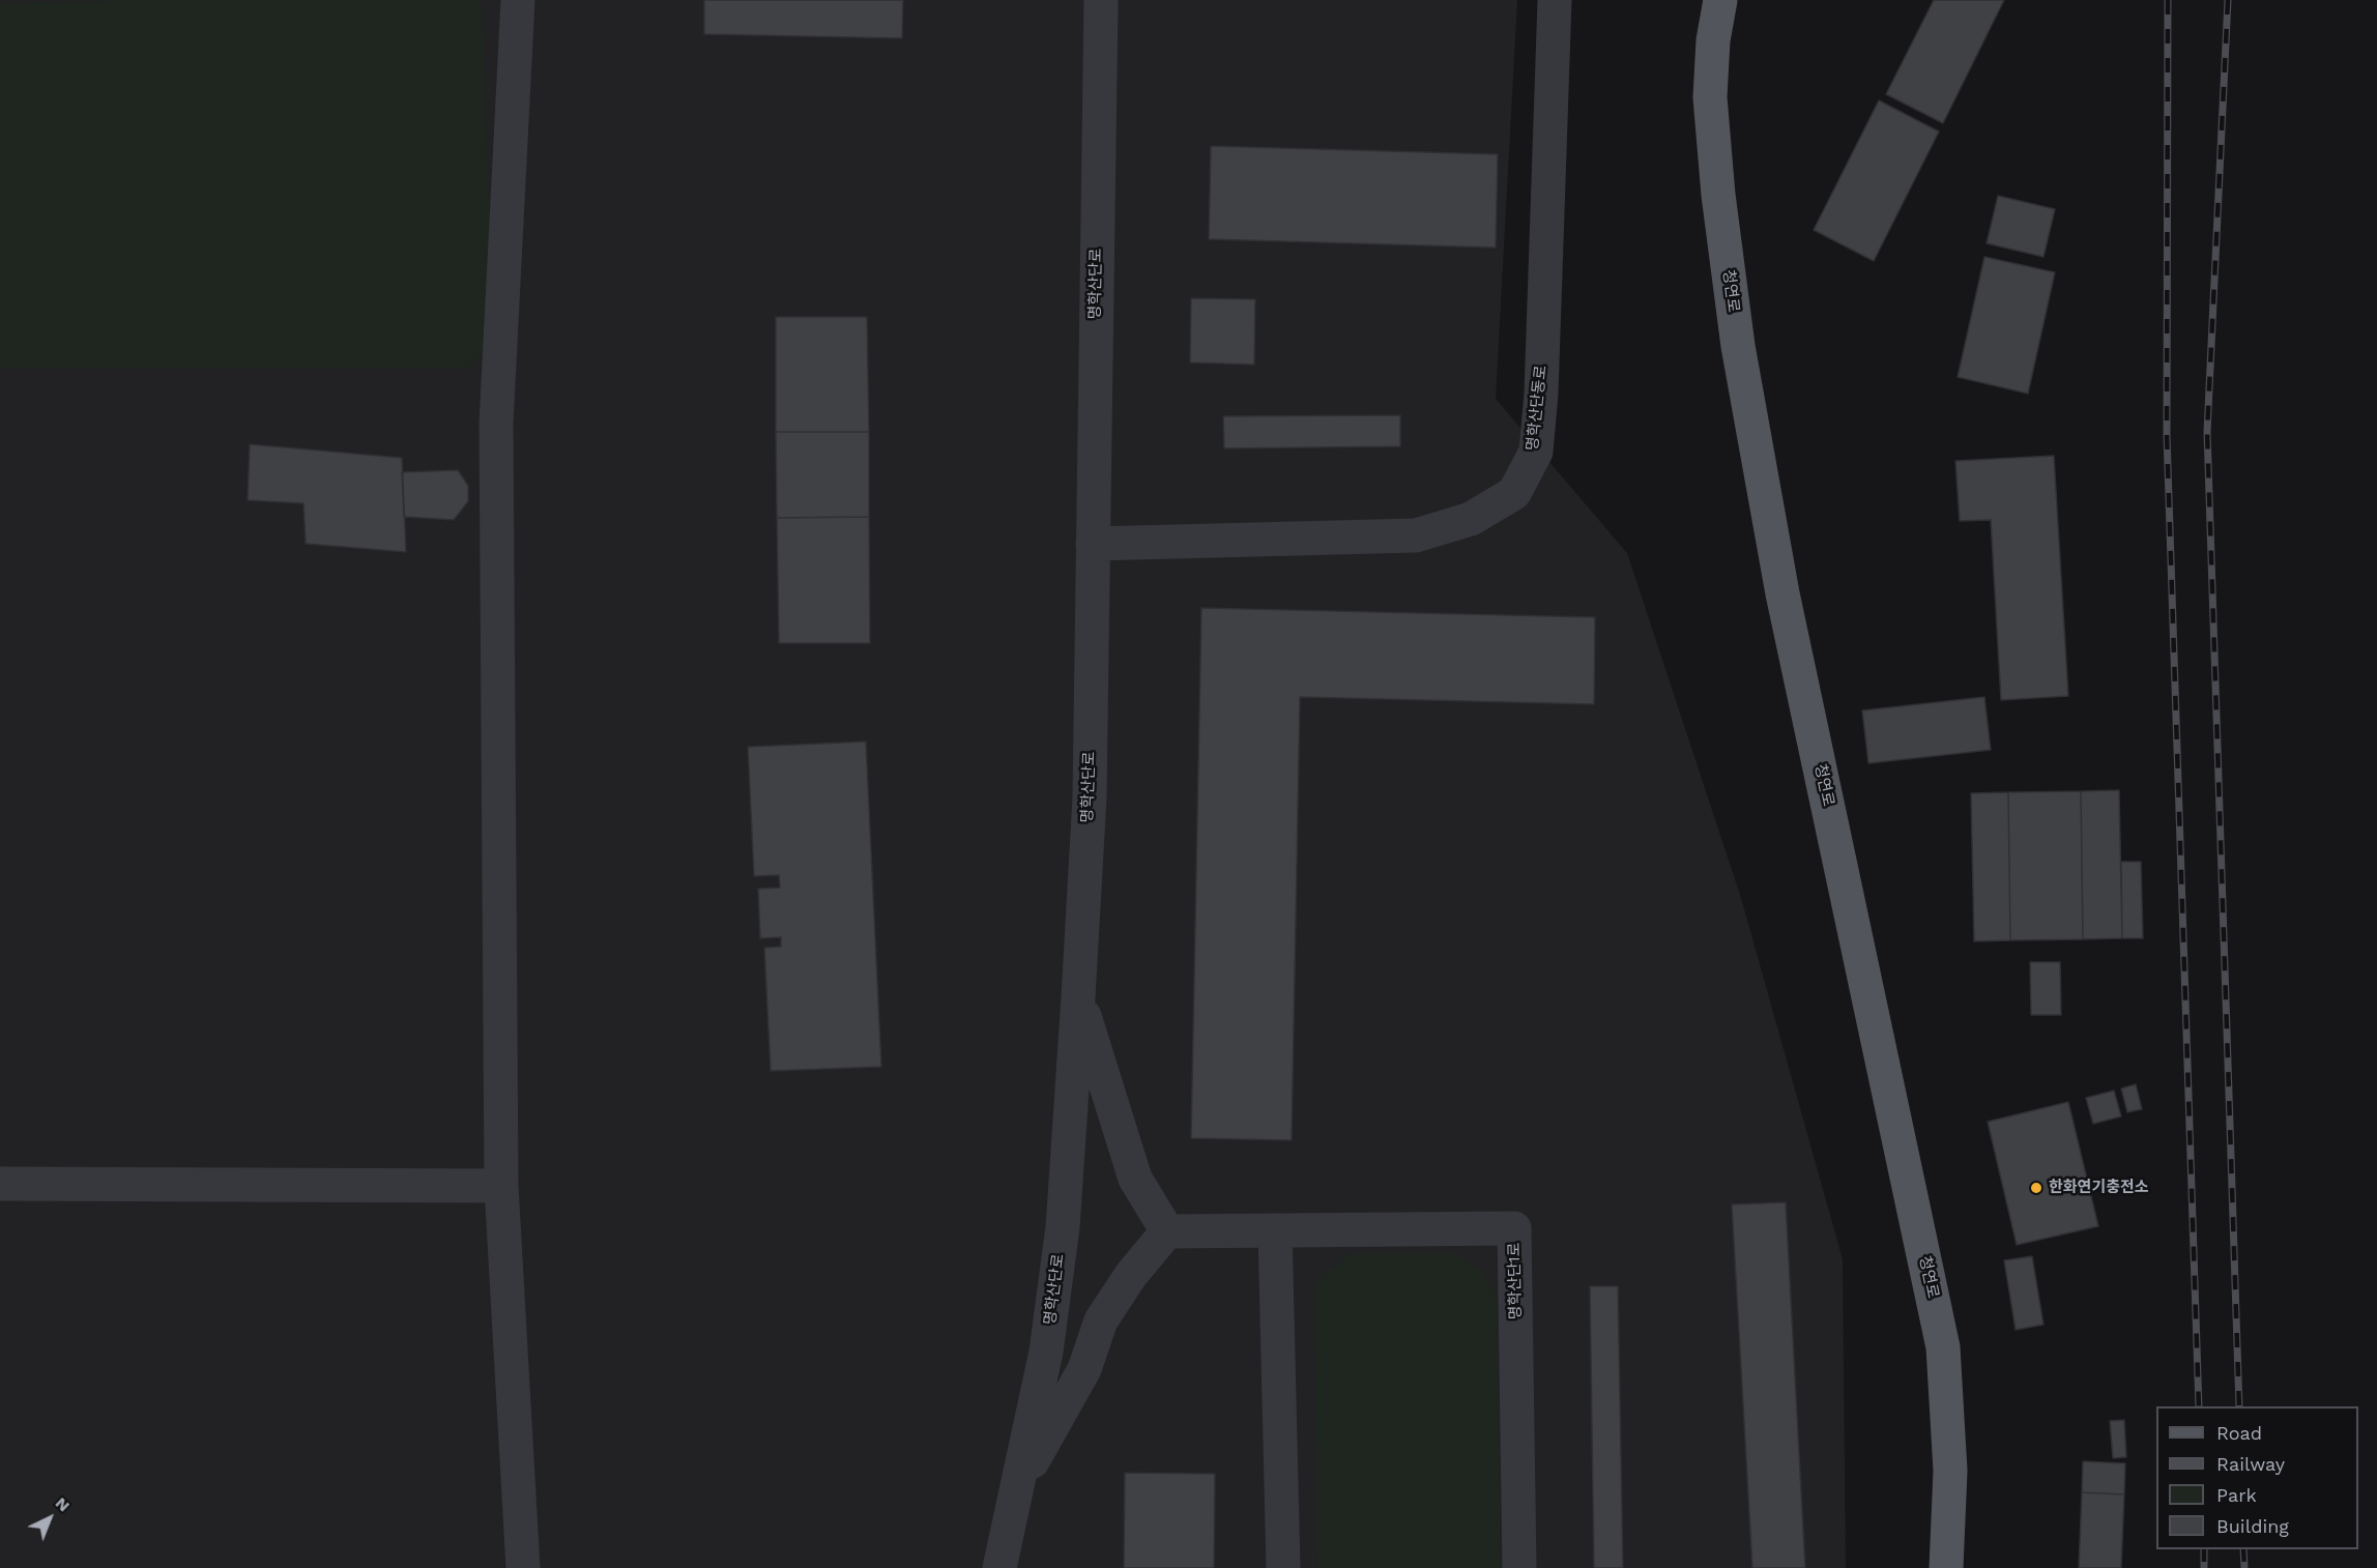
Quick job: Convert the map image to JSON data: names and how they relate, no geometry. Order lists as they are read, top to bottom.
{
  "streets": {
    "main road": ["청연로"],
    "street": ["명학산단로", "명학산단동로", "명학산단1로"]
  },
  "crossings": [
    ["명학산단로", "명학산단동로"]
  ],
  "places": ["한화연기충전소"],
  "legend": [
    "Road",
    "Railway",
    "Park",
    "Building"
  ],
  "north": "top right"
}
